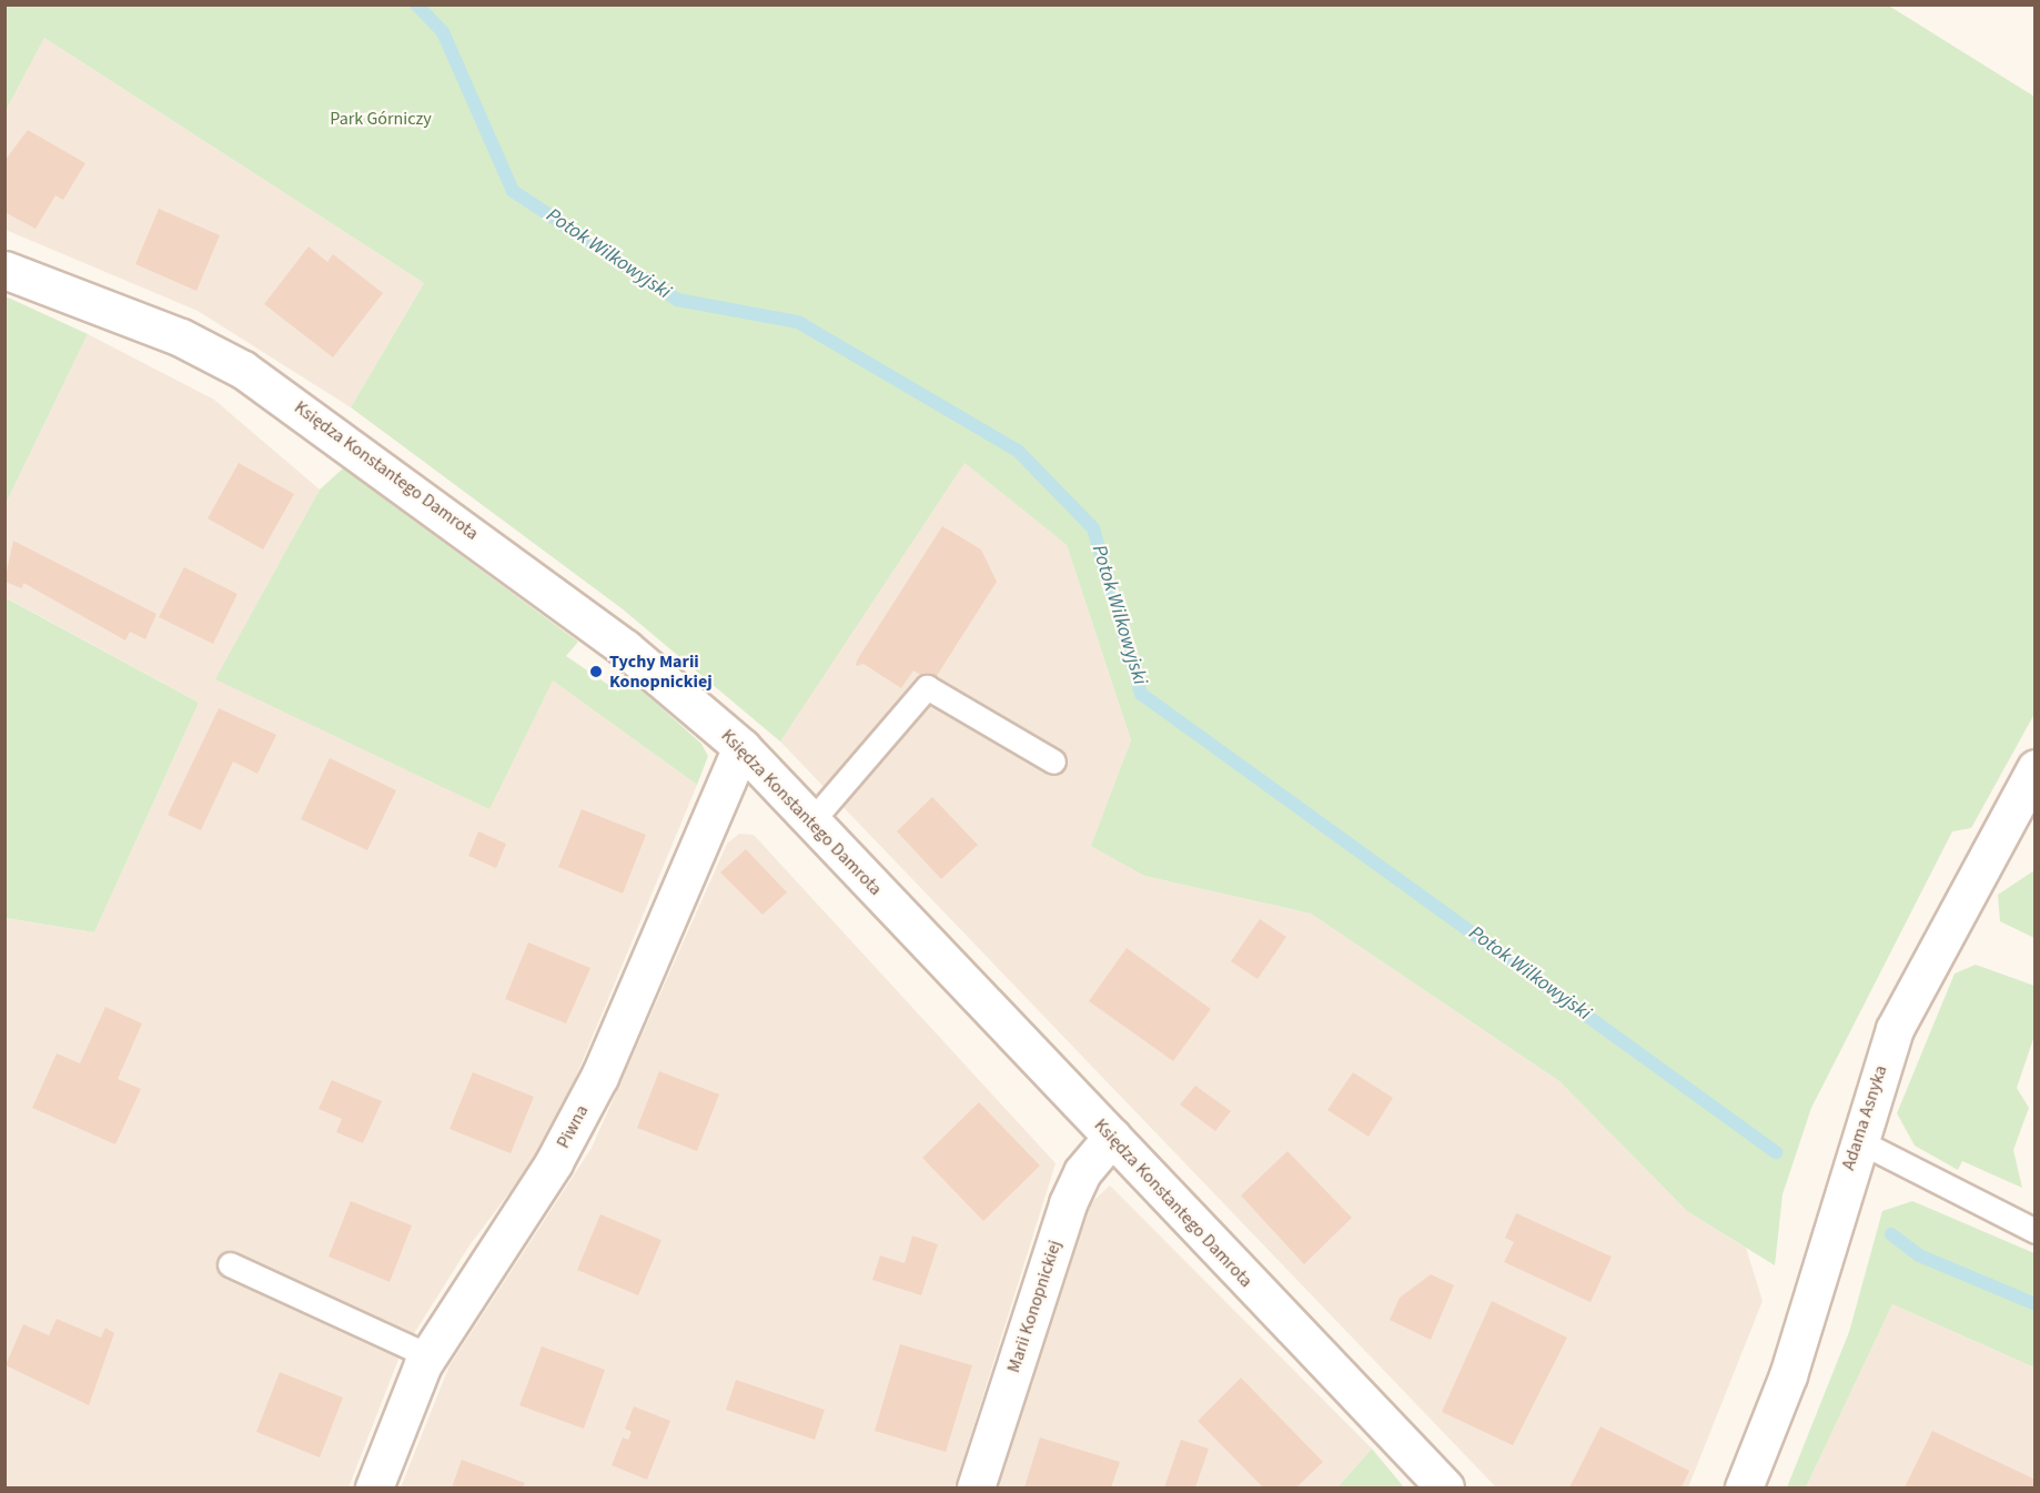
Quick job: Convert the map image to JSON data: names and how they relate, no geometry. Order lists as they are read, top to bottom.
{
  "streets": {
    "street": [
      "Księdza Konstantego Damrota",
      "Adama Asnyka",
      "Piwna",
      "Marii Konopnickiej"
    ]
  },
  "crossings": [
    ["Księdza Konstantego Damrota", "Piwna"],
    ["Księdza Konstantego Damrota", "Marii Konopnickiej"]
  ],
  "water": ["Potok Wilkowyjski"],
  "parks": ["Park Górniczy"],
  "places": ["Tychy Marii Konopnickiej"]
}
